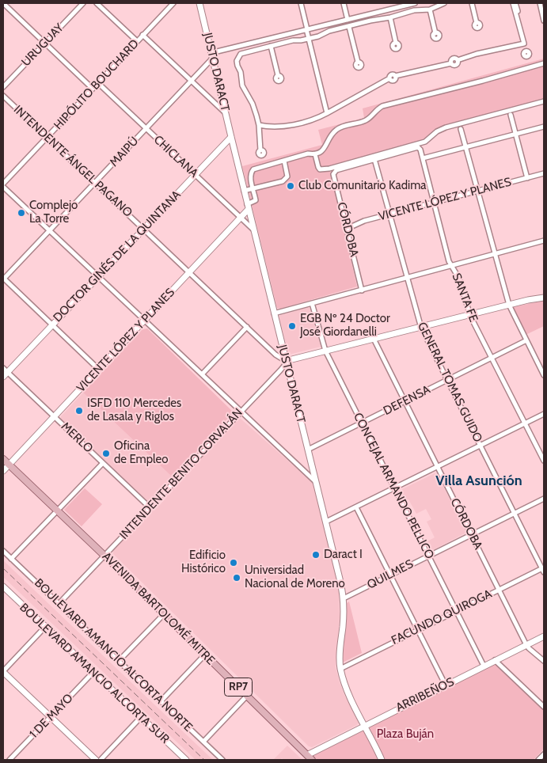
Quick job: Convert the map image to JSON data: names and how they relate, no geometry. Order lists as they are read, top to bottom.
{
  "streets": {
    "main road": ["AVENIDA BARTOLOMÉ MITRE", "RP7"],
    "street": [
      "URUGUAY",
      "JUSTO DARACT",
      "HIPÓLITO BOUCHARD",
      "MAIPÚ",
      "CHICLANA",
      "INTENDENTE ÁNGEL PAGANO",
      "VICENTE LÓPEZ Y PLANES",
      "CÓRDOBA",
      "DOCTOR GINÉS DE LA QUINTANA",
      "SANTA FE",
      "GENERAL TOMAS GUIDO",
      "DEFENSA",
      "MERLO",
      "INTENDENTE BENITO CORVALÁN",
      "CONCEJAL ARMANDO PELLICO",
      "QUILMES",
      "FACUNDO QUIROGA",
      "BOULEVARD AMANCIO ALCORTA NORTE",
      "BOULEVARD AMANCIO ALCORTA SUR",
      "ARRIBEÑOS",
      "1 DE MAYO"
    ]
  },
  "crossings": [
    ["JUSTO DARACT", "MAIPÚ"],
    ["JUSTO DARACT", "CHICLANA"],
    ["JUSTO DARACT", "INTENDENTE ÁNGEL PAGANO"],
    ["JUSTO DARACT", "VICENTE LÓPEZ Y PLANES"],
    ["JUSTO DARACT", "DOCTOR GINÉS DE LA QUINTANA"],
    ["JUSTO DARACT", "DEFENSA"],
    ["JUSTO DARACT", "INTENDENTE BENITO CORVALÁN"],
    ["JUSTO DARACT", "QUILMES"],
    ["JUSTO DARACT", "FACUNDO QUIROGA"],
    ["JUSTO DARACT", "ARRIBEÑOS"],
    ["HIPÓLITO BOUCHARD", "CHICLANA"],
    ["HIPÓLITO BOUCHARD", "INTENDENTE ÁNGEL PAGANO"],
    ["MAIPÚ", "CHICLANA"],
    ["MAIPÚ", "INTENDENTE ÁNGEL PAGANO"],
    ["CHICLANA", "VICENTE LÓPEZ Y PLANES"],
    ["CHICLANA", "DOCTOR GINÉS DE LA QUINTANA"],
    ["INTENDENTE ÁNGEL PAGANO", "VICENTE LÓPEZ Y PLANES"],
    ["INTENDENTE ÁNGEL PAGANO", "DOCTOR GINÉS DE LA QUINTANA"],
    ["INTENDENTE ÁNGEL PAGANO", "INTENDENTE BENITO CORVALÁN"],
    ["VICENTE LÓPEZ Y PLANES", "CÓRDOBA"],
    ["VICENTE LÓPEZ Y PLANES", "SANTA FE"],
    ["VICENTE LÓPEZ Y PLANES", "GENERAL TOMAS GUIDO"],
    ["VICENTE LÓPEZ Y PLANES", "MERLO"],
    ["VICENTE LÓPEZ Y PLANES", "AVENIDA BARTOLOMÉ MITRE"],
    ["CÓRDOBA", "SANTA FE"],
    ["CÓRDOBA", "GENERAL TOMAS GUIDO"],
    ["CÓRDOBA", "DEFENSA"],
    ["CÓRDOBA", "QUILMES"],
    ["CÓRDOBA", "FACUNDO QUIROGA"],
    ["CÓRDOBA", "ARRIBEÑOS"],
    ["DOCTOR GINÉS DE LA QUINTANA", "MERLO"],
    ["SANTA FE", "GENERAL TOMAS GUIDO"],
    ["SANTA FE", "DEFENSA"],
    ["GENERAL TOMAS GUIDO", "DEFENSA"],
    ["GENERAL TOMAS GUIDO", "QUILMES"],
    ["GENERAL TOMAS GUIDO", "FACUNDO QUIROGA"],
    ["DEFENSA", "CONCEJAL ARMANDO PELLICO"],
    ["MERLO", "INTENDENTE BENITO CORVALÁN"],
    ["INTENDENTE BENITO CORVALÁN", "AVENIDA BARTOLOMÉ MITRE"],
    ["INTENDENTE BENITO CORVALÁN", "BOULEVARD AMANCIO ALCORTA NORTE"],
    ["CONCEJAL ARMANDO PELLICO", "QUILMES"],
    ["CONCEJAL ARMANDO PELLICO", "FACUNDO QUIROGA"],
    ["CONCEJAL ARMANDO PELLICO", "ARRIBEÑOS"],
    ["AVENIDA BARTOLOMÉ MITRE", "ARRIBEÑOS"],
    ["BOULEVARD AMANCIO ALCORTA SUR", "1 DE MAYO"]
  ],
  "districts": ["Villa Asunción"],
  "parks": ["Plaza Buján"],
  "places": [
    "Club Comunitario Kadima",
    "Complejo La Torre",
    "EGB Nº 24 Doctor José Giordanelli",
    "ISFD 110 Mercedes de Lasala y Riglos",
    "Oficina de Empleo",
    "Daract I",
    "Edificio Histórico",
    "Universidad Nacional de Moreno"
  ]
}
